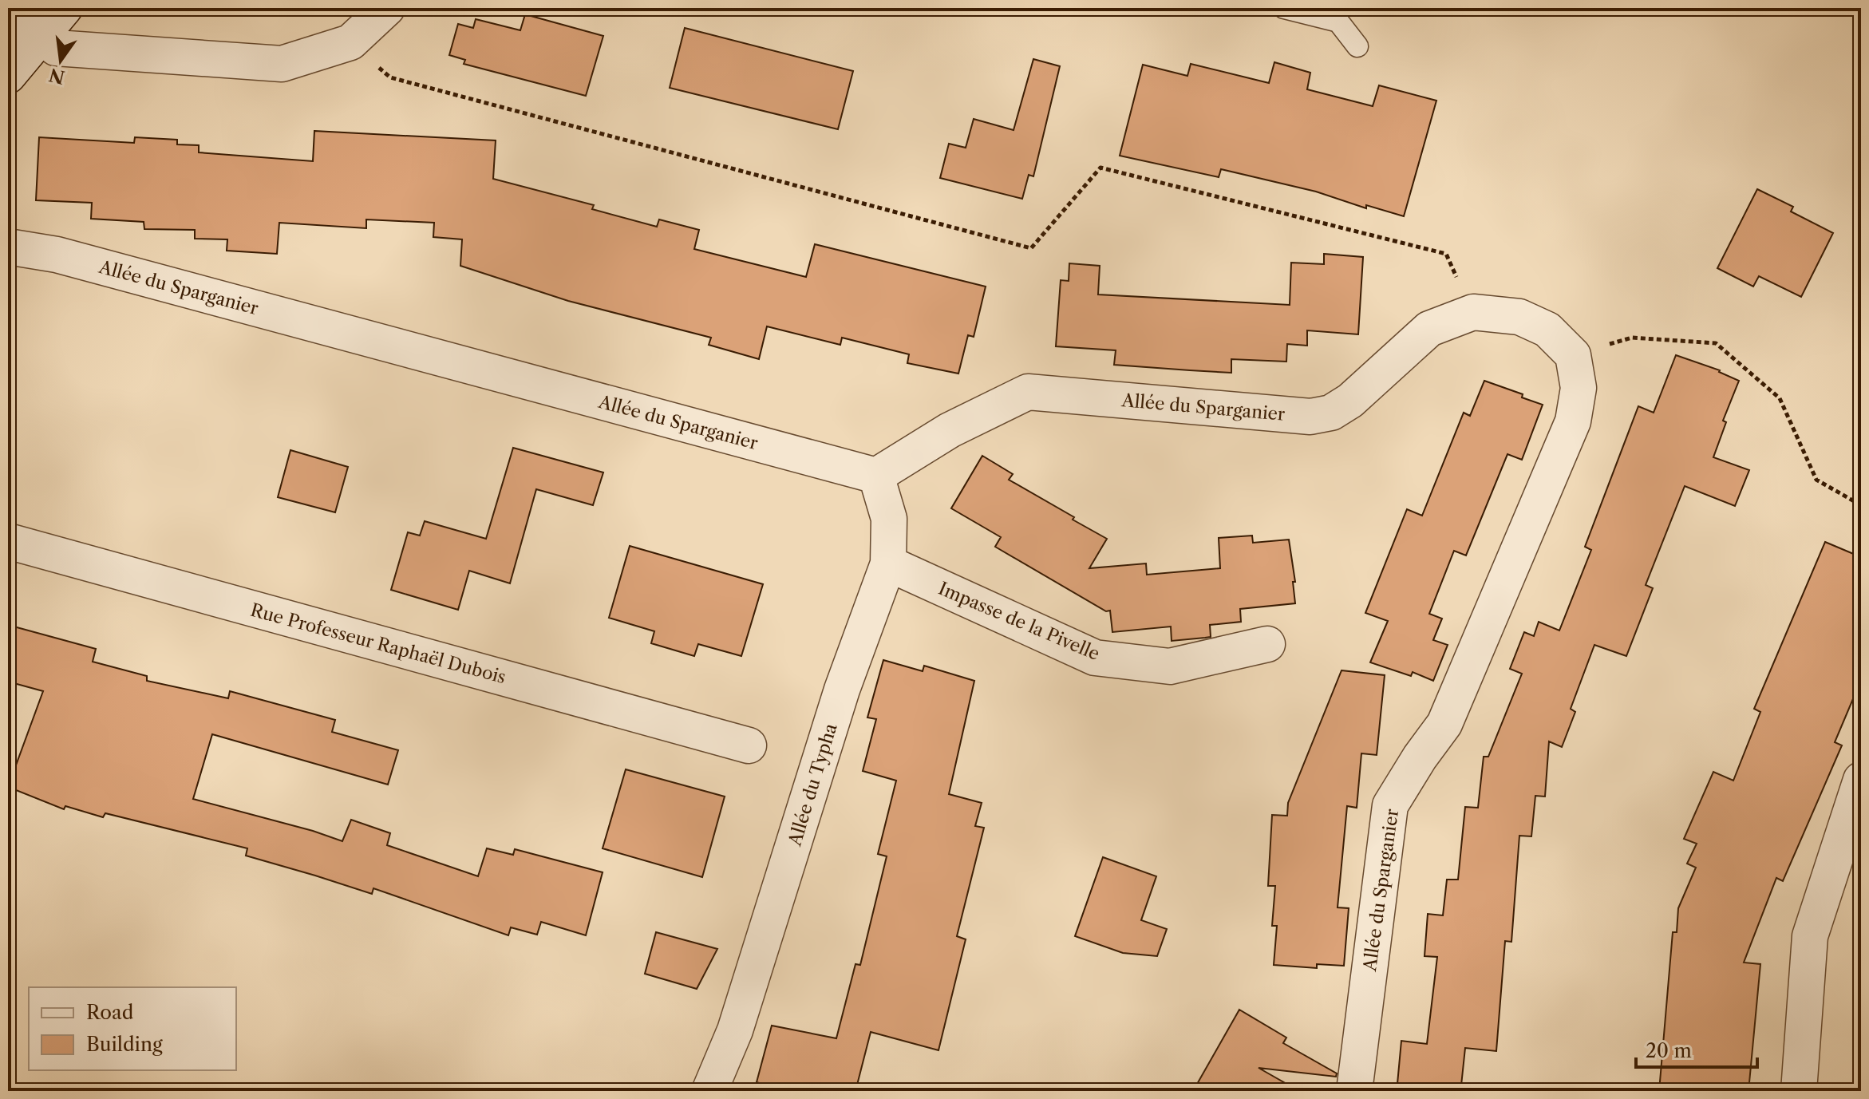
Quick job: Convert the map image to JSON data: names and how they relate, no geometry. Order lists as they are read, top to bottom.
{
  "streets": {
    "street": [
      "Allée du Sparganier",
      "Impasse de la Pivelle",
      "Rue Professeur Raphaël Dubois",
      "Allée du Typha"
    ]
  },
  "crossings": [
    ["Allée du Sparganier", "Allée du Typha"],
    ["Impasse de la Pivelle", "Allée du Typha"]
  ],
  "legend": ["Road", "Building"],
  "scale_bar": "20 m",
  "north": "bottom"
}
